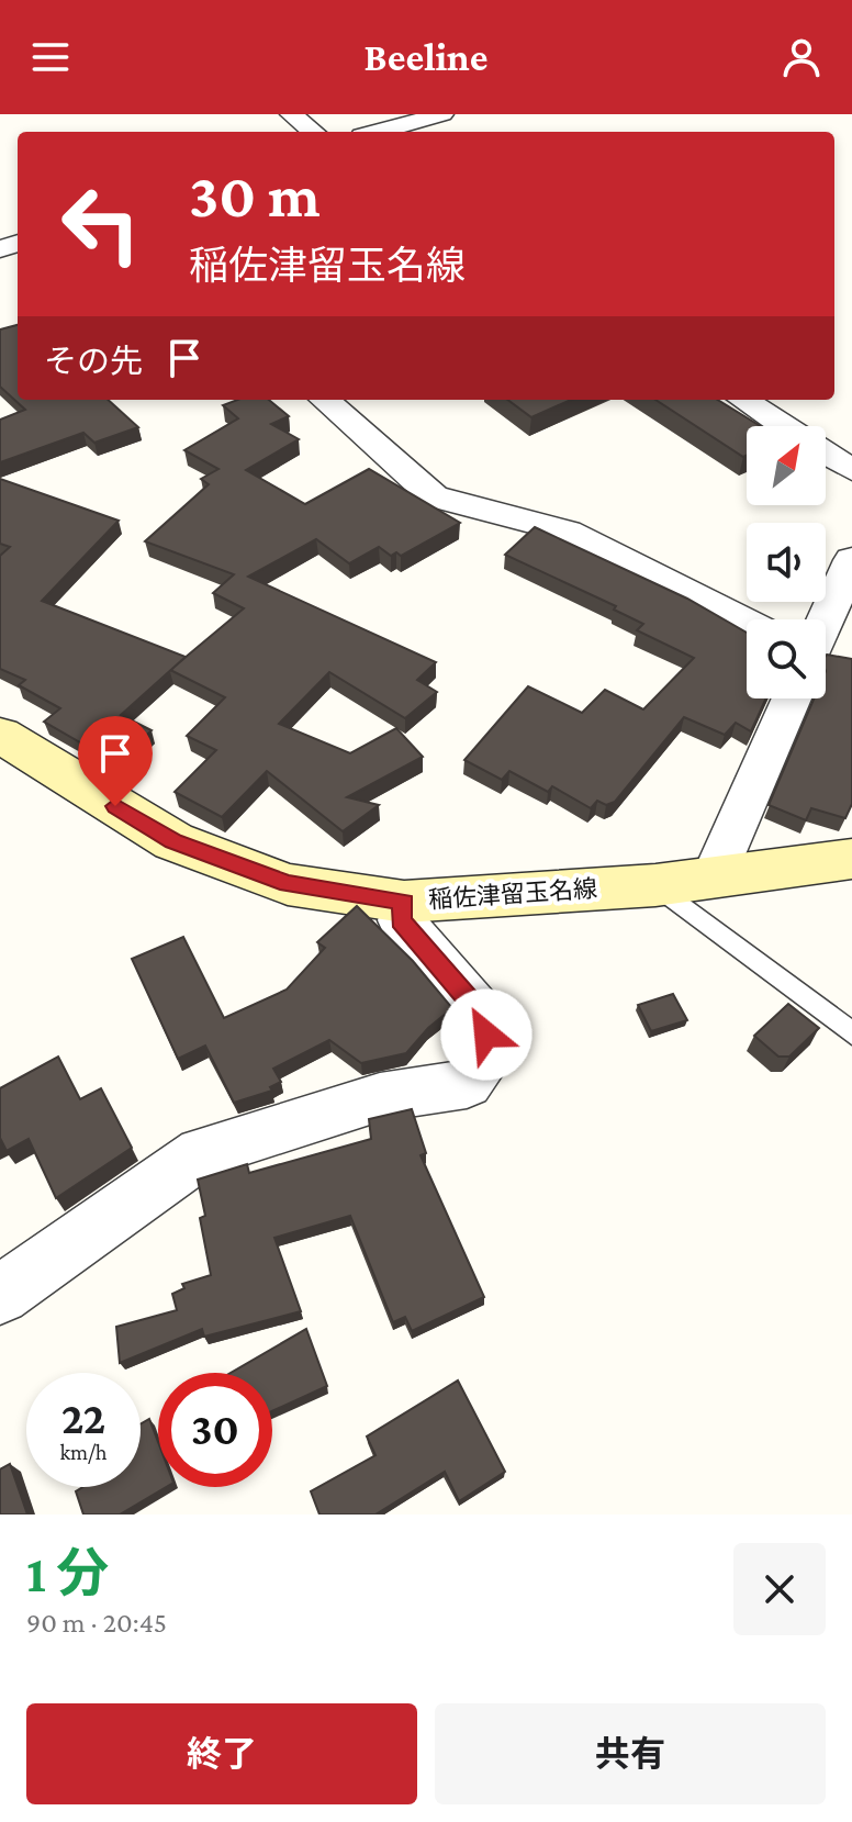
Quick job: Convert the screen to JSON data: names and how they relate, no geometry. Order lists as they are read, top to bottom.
{
  "streets": {
    "main road": ["稲佐津留玉名線"]
  },
  "north": "top right",
  "page": {
    "header": "Beeline",
    "turn": ["30 m", "稲佐津留玉名線"],
    "then": "その先",
    "speed": "22 km/h",
    "limit": "30",
    "heading": ["1 分", "90 m · 20:45"],
    "buttons": ["終了", "共有"]
  }
}
